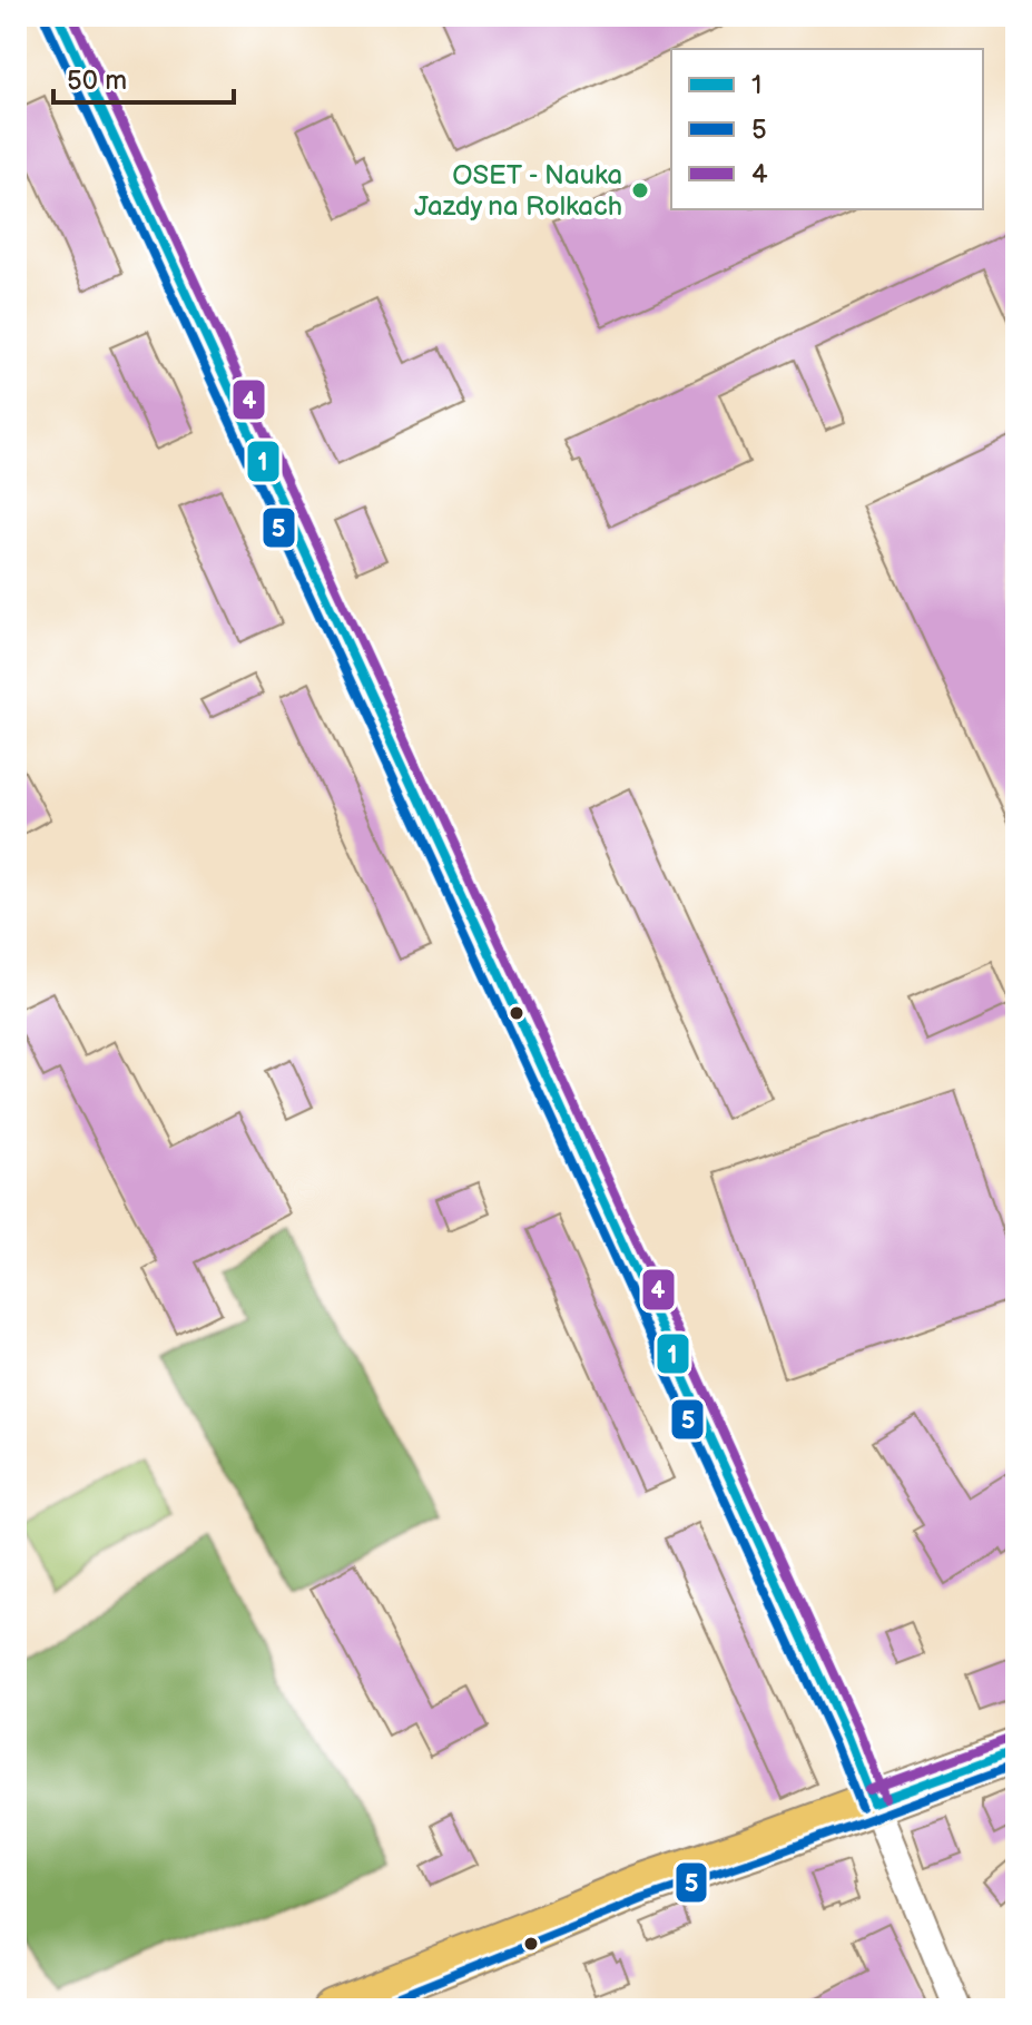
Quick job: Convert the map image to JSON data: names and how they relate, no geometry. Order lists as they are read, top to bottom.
{
  "places": ["OSET - Nauka Jazdy na Rolkach"],
  "lines": ["transit line 1", "transit line 4", "transit line 5"],
  "legend": ["1", "5", "4"],
  "scale_bar": "50 m"
}
